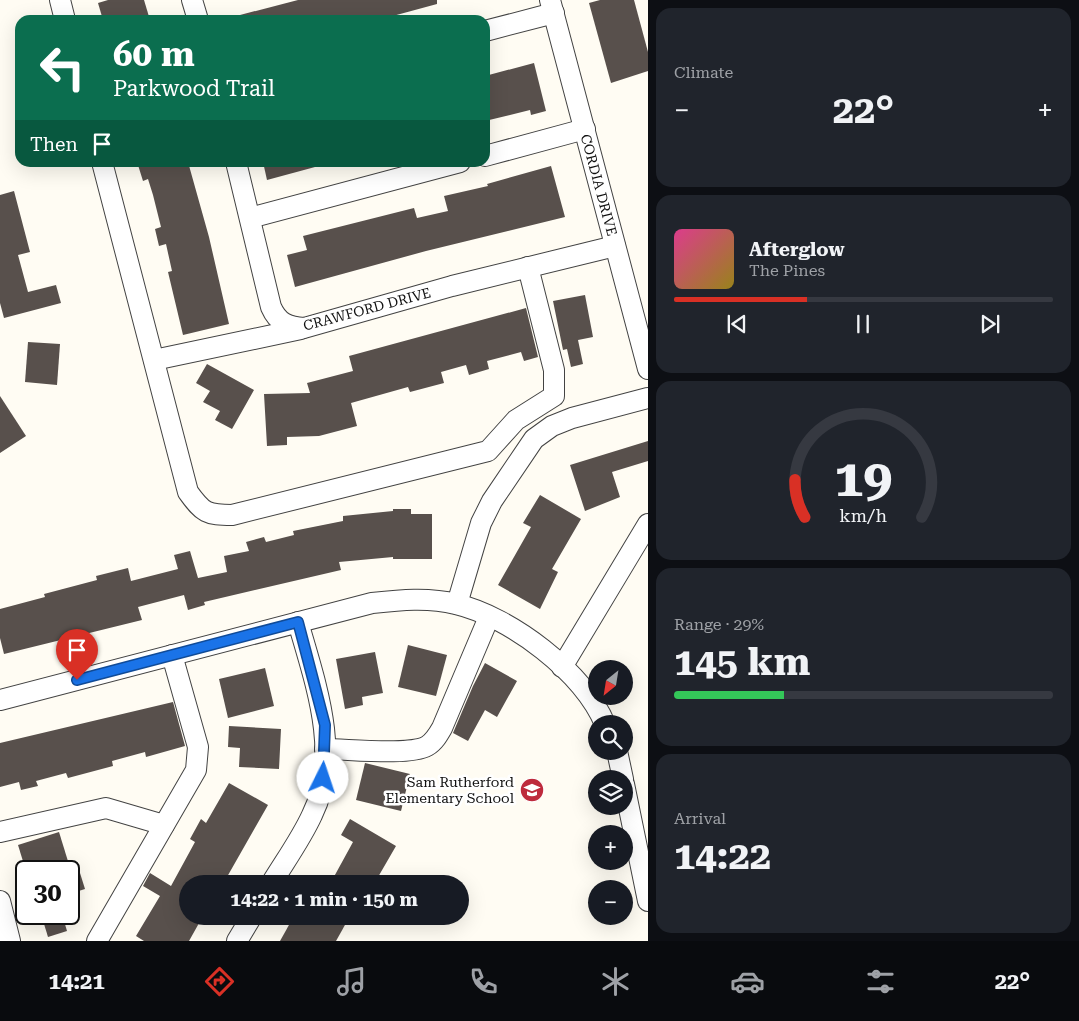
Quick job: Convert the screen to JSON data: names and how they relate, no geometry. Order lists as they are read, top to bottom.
{
  "streets": {
    "street": ["CORDIA DRIVE", "CRAWFORD DRIVE"]
  },
  "crossings": [
    ["CORDIA DRIVE", "CRAWFORD DRIVE"]
  ],
  "places": {
    "school or university": ["Sam Rutherford Elementary School"]
  },
  "north": "bottom left",
  "page": {
    "tile": [
      "Climate",
      ["Range · 29%", "145 km"],
      ["Arrival", "14:22"]
    ],
    "turn": ["60 m", "Parkwood Trail"],
    "heat": ["−", "22°", "+"],
    "then": "Then",
    "song": ["Afterglow", "The Pines"],
    "map_buttons": ["+", "−"],
    "limit": "30",
    "trip": "14:22 · 1 min · 150 m",
    "tabs": ["14:21", "22°"],
    "gauge": ["19", "km/h"]
  }
}
